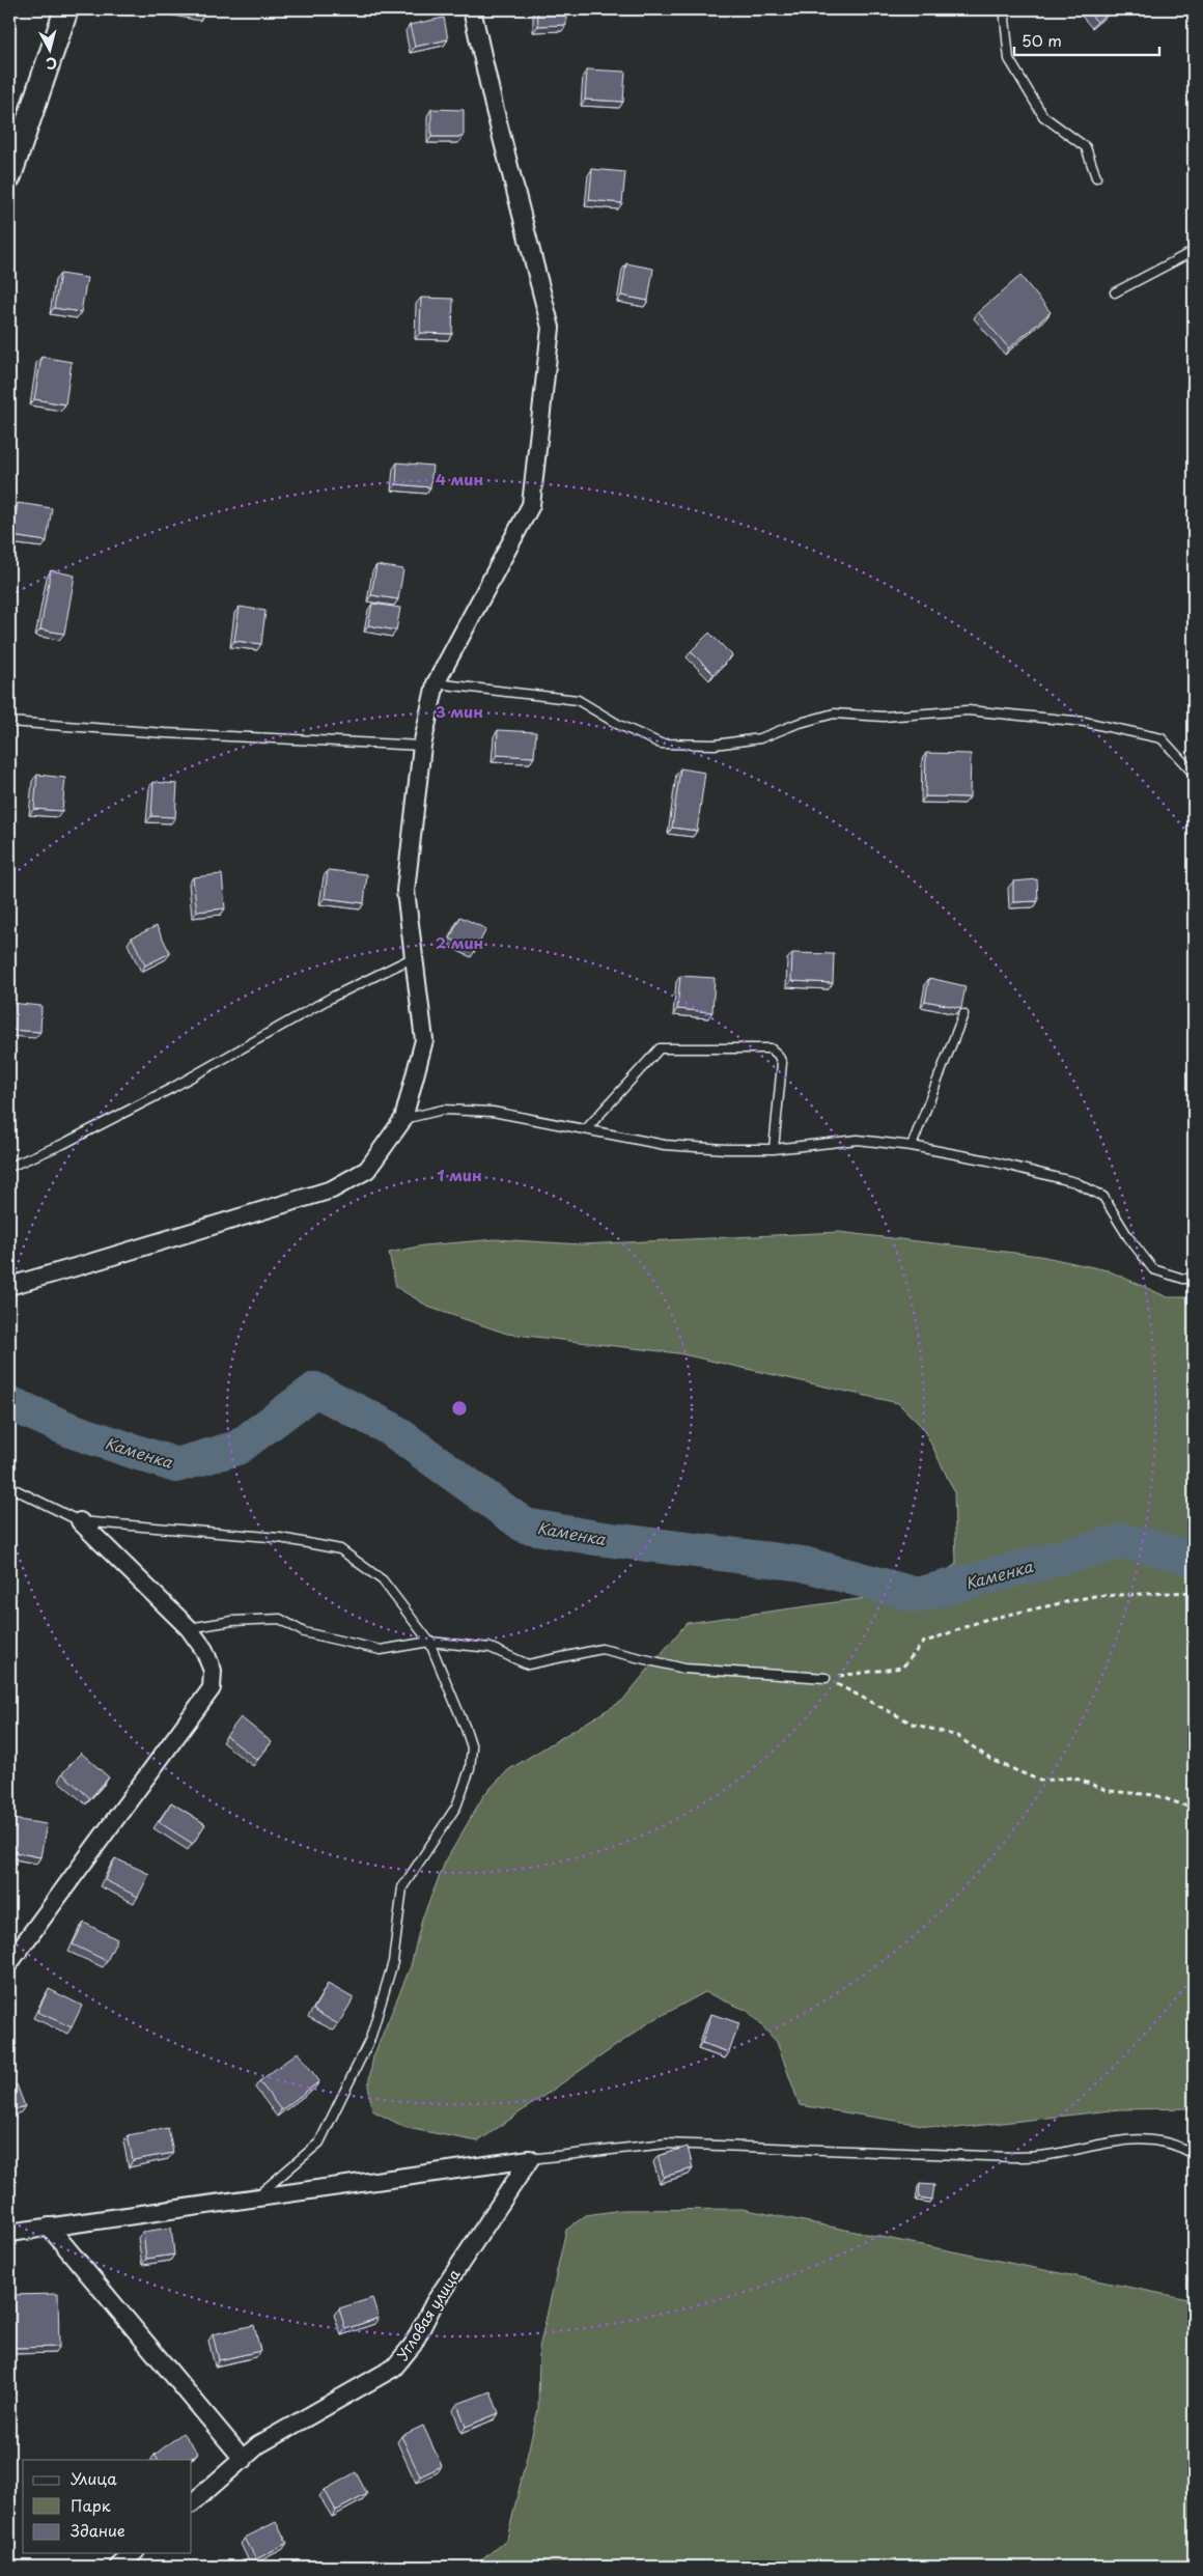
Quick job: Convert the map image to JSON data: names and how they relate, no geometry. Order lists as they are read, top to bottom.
{
  "streets": {
    "street": ["Угловая улица"]
  },
  "water": ["Каменка"],
  "legend": ["Улица", "Парк", "Здание"],
  "scale_bar": "50 m",
  "north": "bottom",
  "rings": [
    "4 мин",
    "3 мин",
    "2 мин",
    "1 мин"
  ]
}
